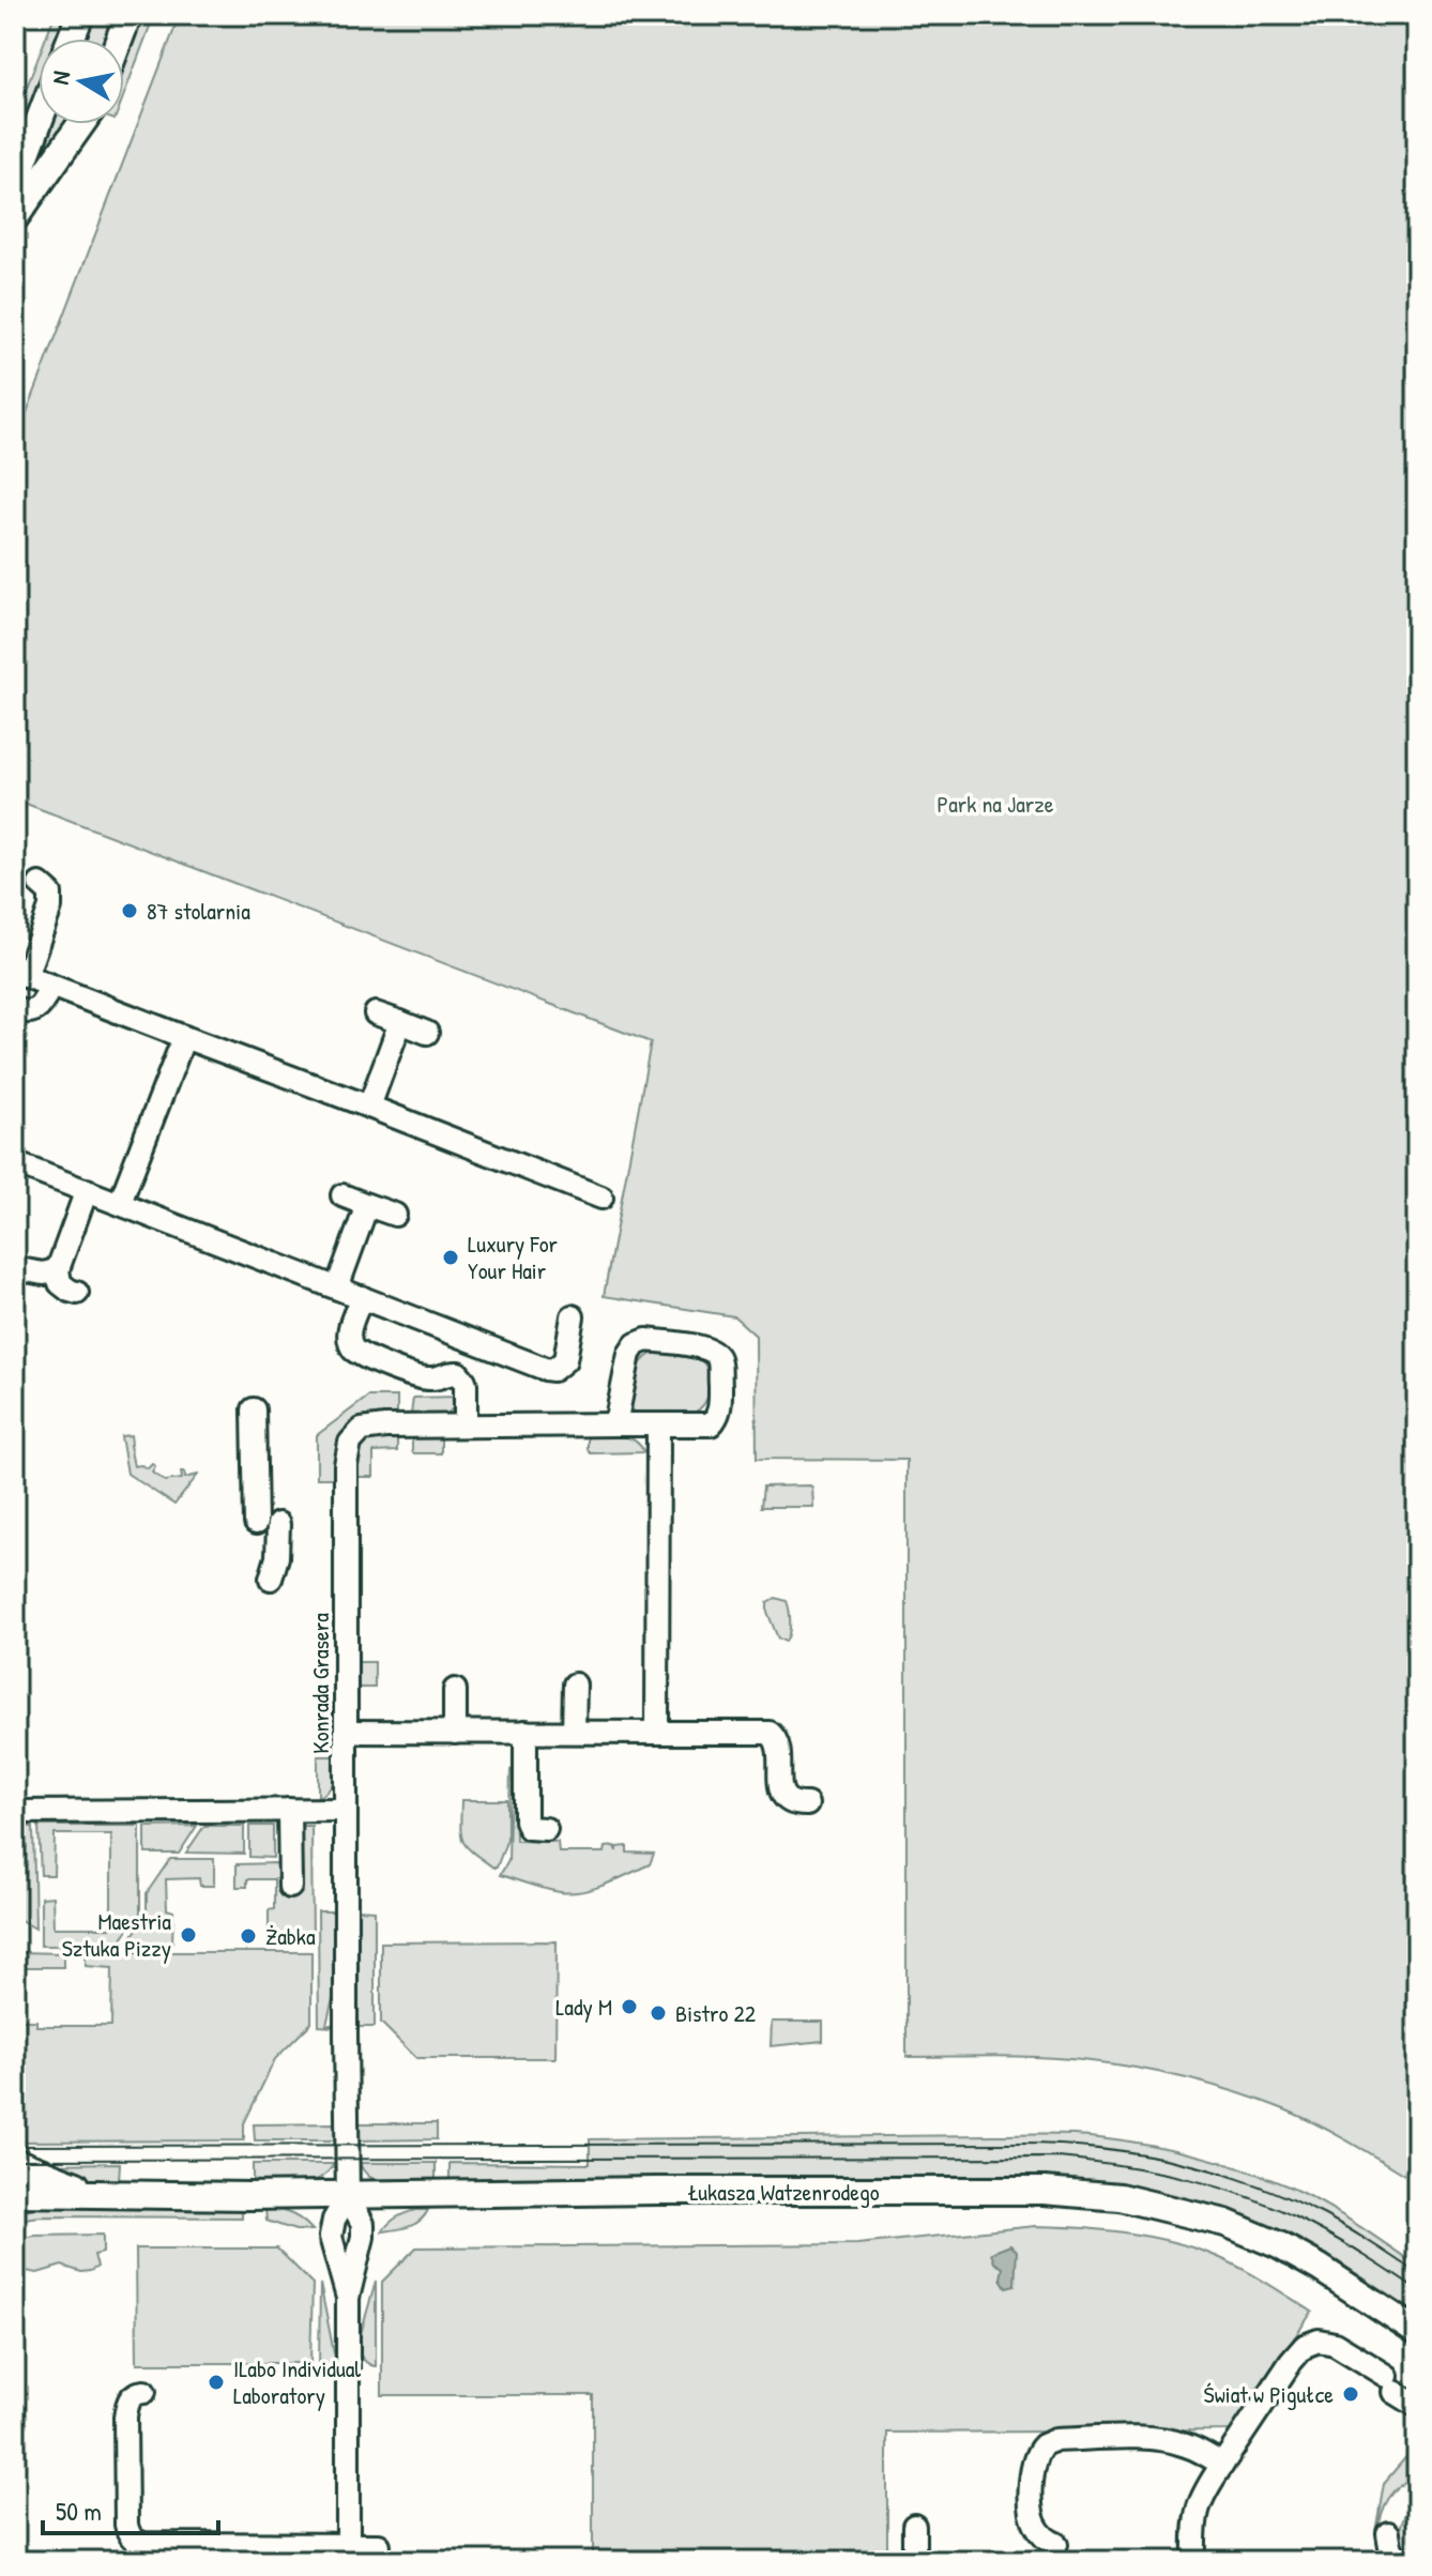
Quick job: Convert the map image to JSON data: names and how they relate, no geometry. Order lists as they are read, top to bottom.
{
  "streets": {
    "street": ["Konrada Grasera", "Łukasza Watzenrodego"]
  },
  "crossings": [
    ["Konrada Grasera", "Łukasza Watzenrodego"]
  ],
  "parks": ["Park na Jarze"],
  "places": [
    "87 stolarnia",
    "Luxury For Your Hair",
    "Maestria Sztuka Pizzy",
    "Żabka",
    "Lady M",
    "Bistro 22",
    "ILabo Individual Laboratory",
    "Świat w Pigułce"
  ],
  "scale_bar": "50 m",
  "north": "left"
}
